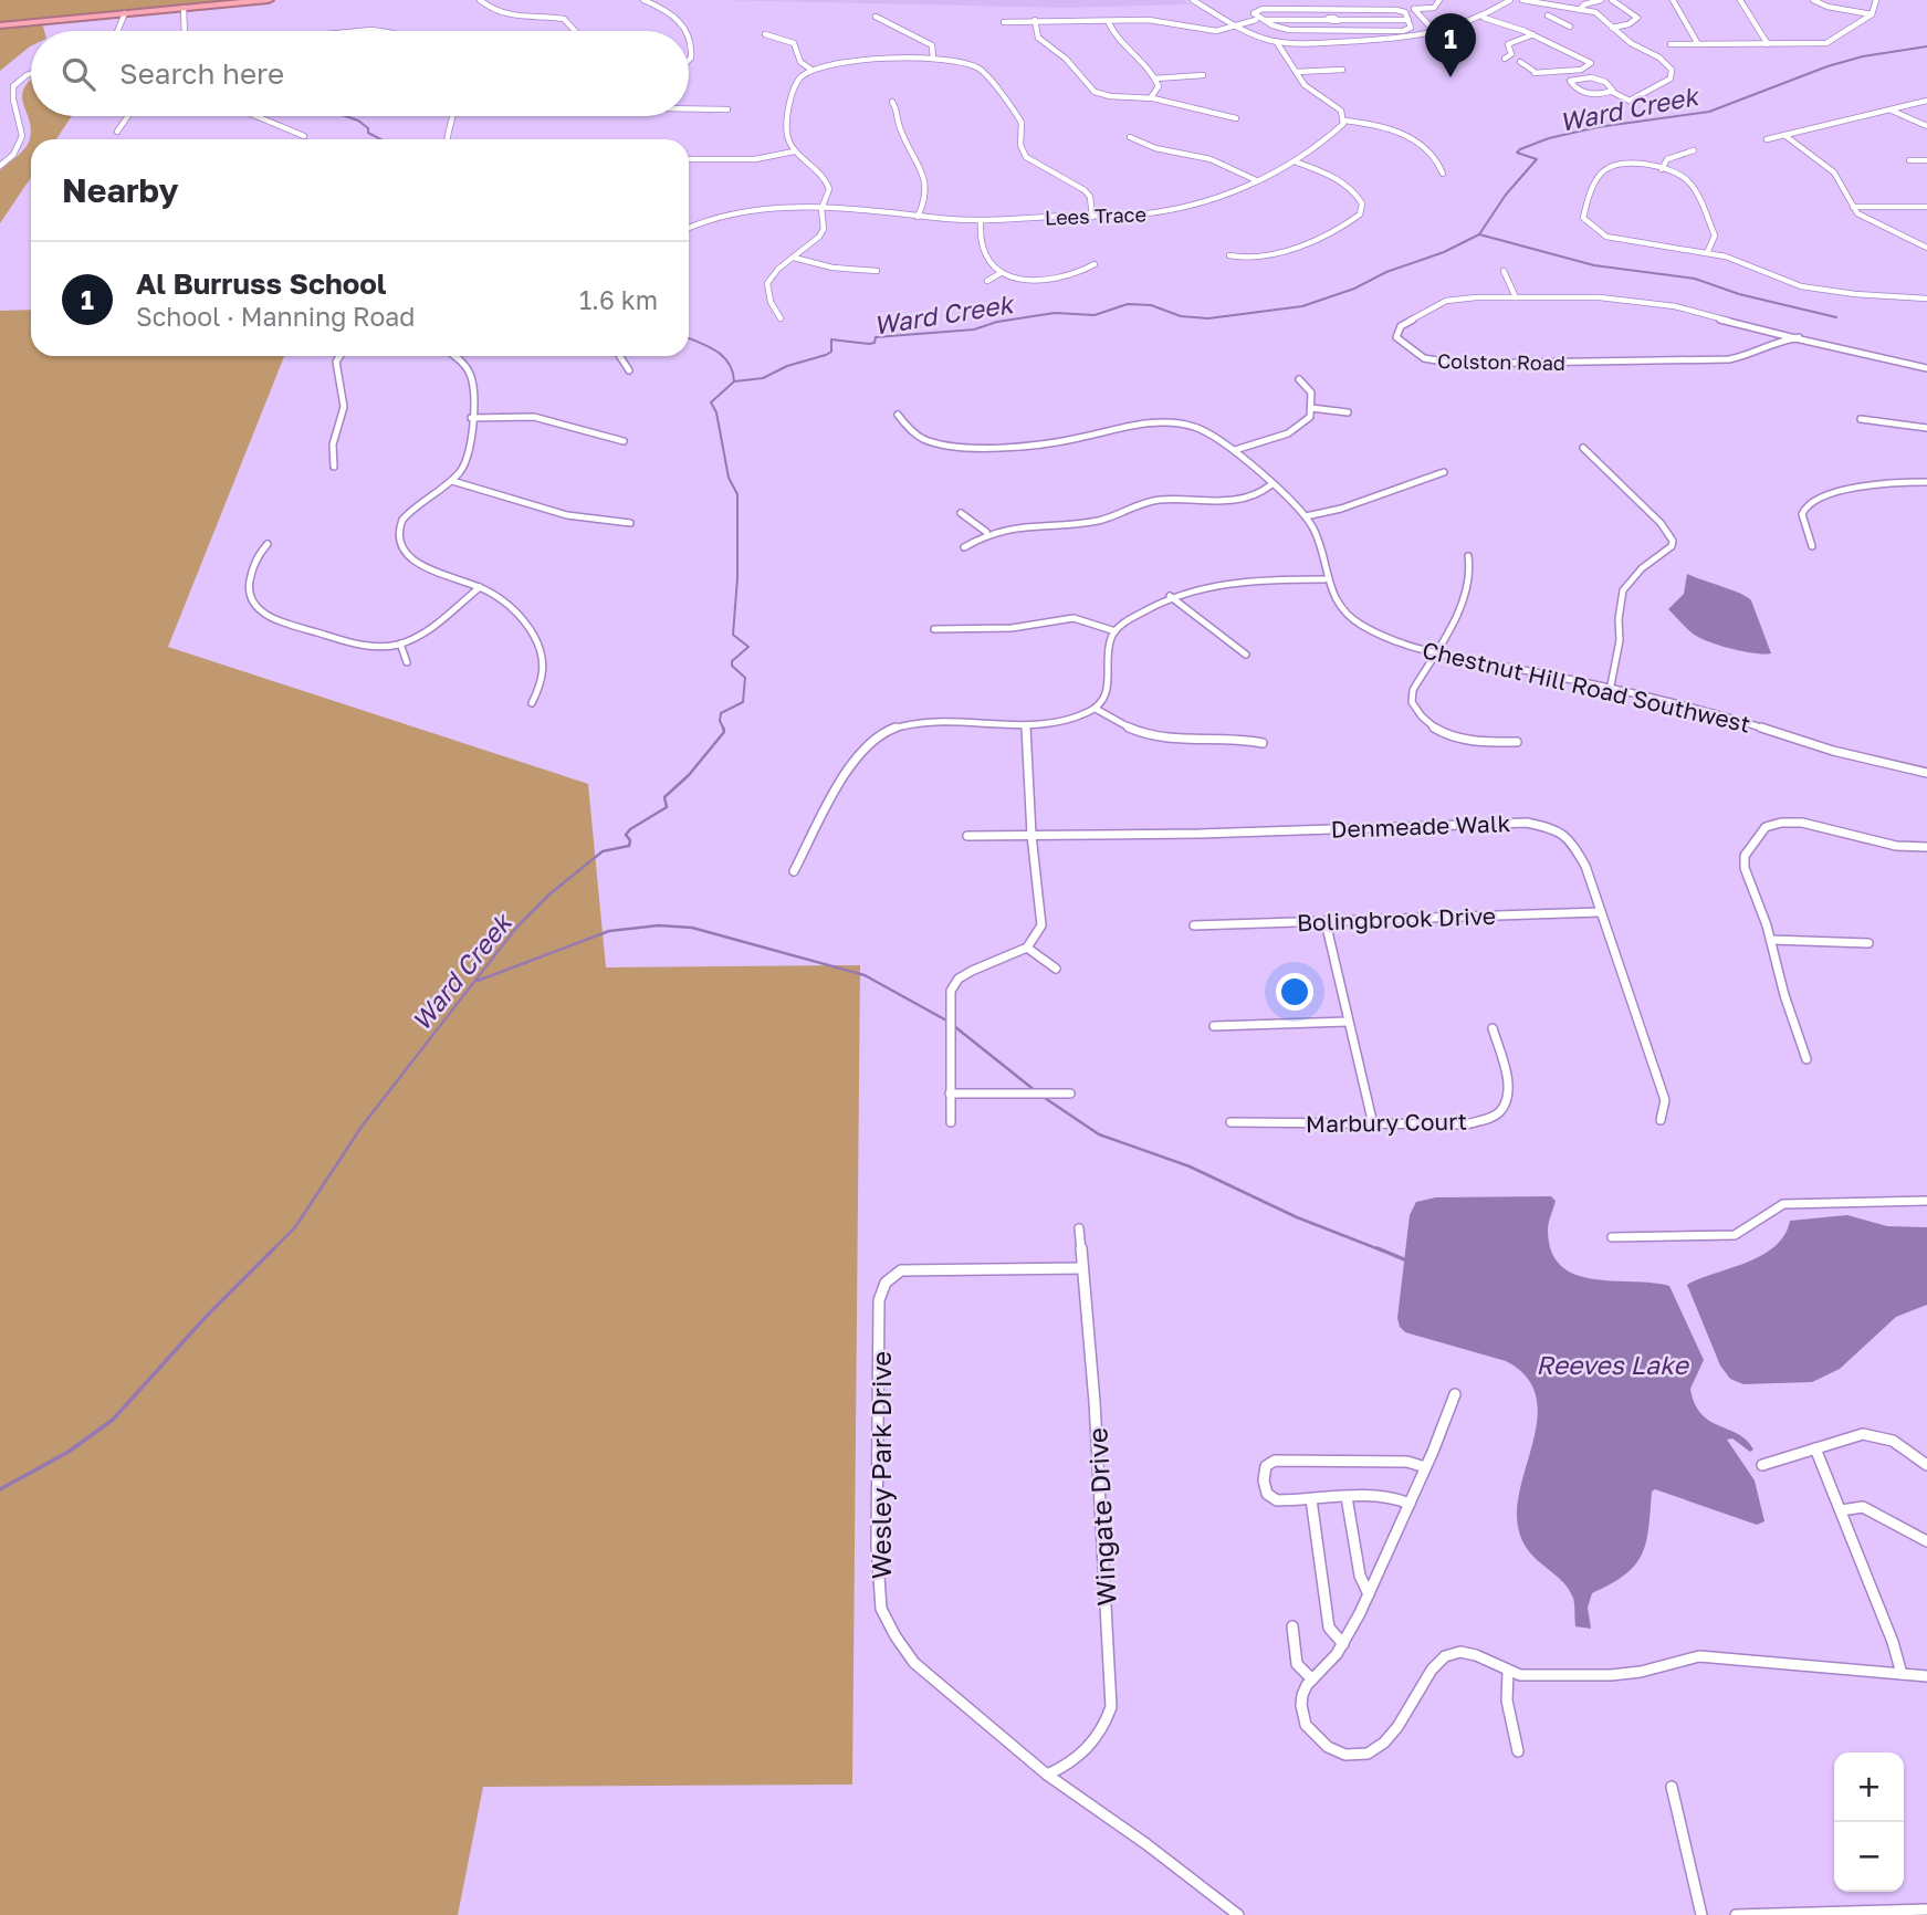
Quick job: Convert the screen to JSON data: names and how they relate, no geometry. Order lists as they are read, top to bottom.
{
  "streets": {
    "street": [
      "Lees Trace",
      "Colston Road",
      "Chestnut Hill Road Southwest",
      "Denmeade Walk",
      "Bolingbrook Drive",
      "Marbury Court",
      "Wesley Park Drive",
      "Wingate Drive"
    ]
  },
  "crossings": [
    ["Denmeade Walk", "Bolingbrook Drive"],
    ["Wesley Park Drive", "Wingate Drive"]
  ],
  "water": ["Ward Creek", "Reeves Lake"],
  "page": {
    "pins": "1",
    "search": "Search here",
    "heading": "Nearby",
    "list": [
      {
        "mark": "1",
        "name": "Al Burruss School",
        "note": "School · Manning Road",
        "value": "1.6 km"
      }
    ],
    "map_buttons": ["+", "−"]
  }
}
